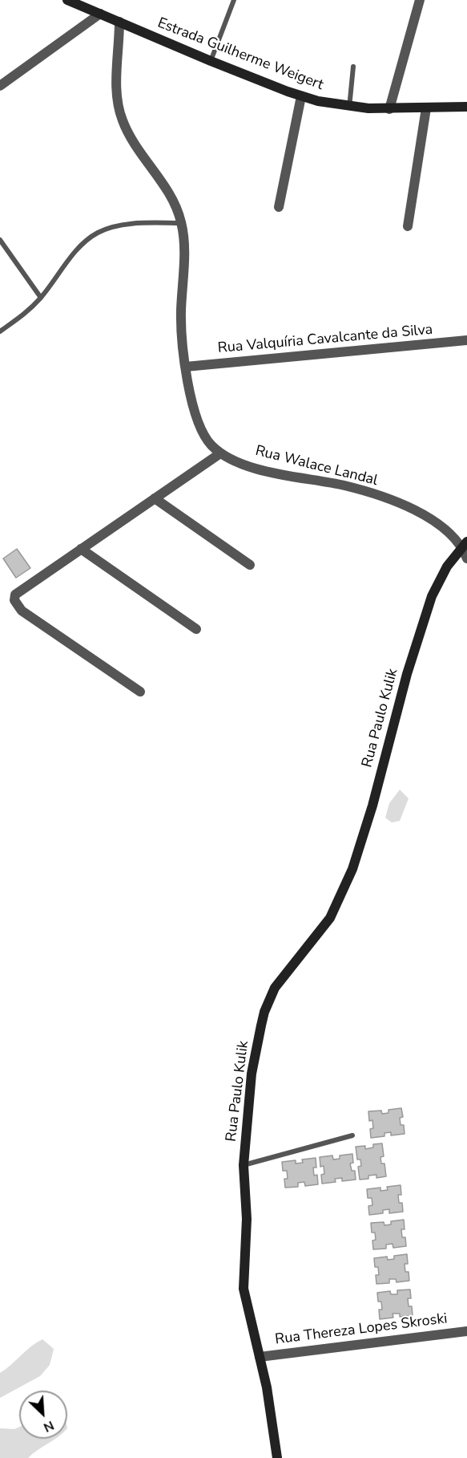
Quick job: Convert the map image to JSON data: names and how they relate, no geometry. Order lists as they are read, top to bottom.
{
  "streets": {
    "street": [
      "Estrada Guilherme Weigert",
      "Rua Valquíria Cavalcante da Silva",
      "Rua Walace Landal",
      "Rua Paulo Kulik",
      "Rua Thereza Lopes Skroski"
    ]
  },
  "crossings": [
    ["Estrada Guilherme Weigert", "Rua Walace Landal"],
    ["Rua Valquíria Cavalcante da Silva", "Rua Walace Landal"],
    ["Rua Walace Landal", "Rua Paulo Kulik"],
    ["Rua Paulo Kulik", "Rua Thereza Lopes Skroski"]
  ],
  "north": "bottom right"
}
